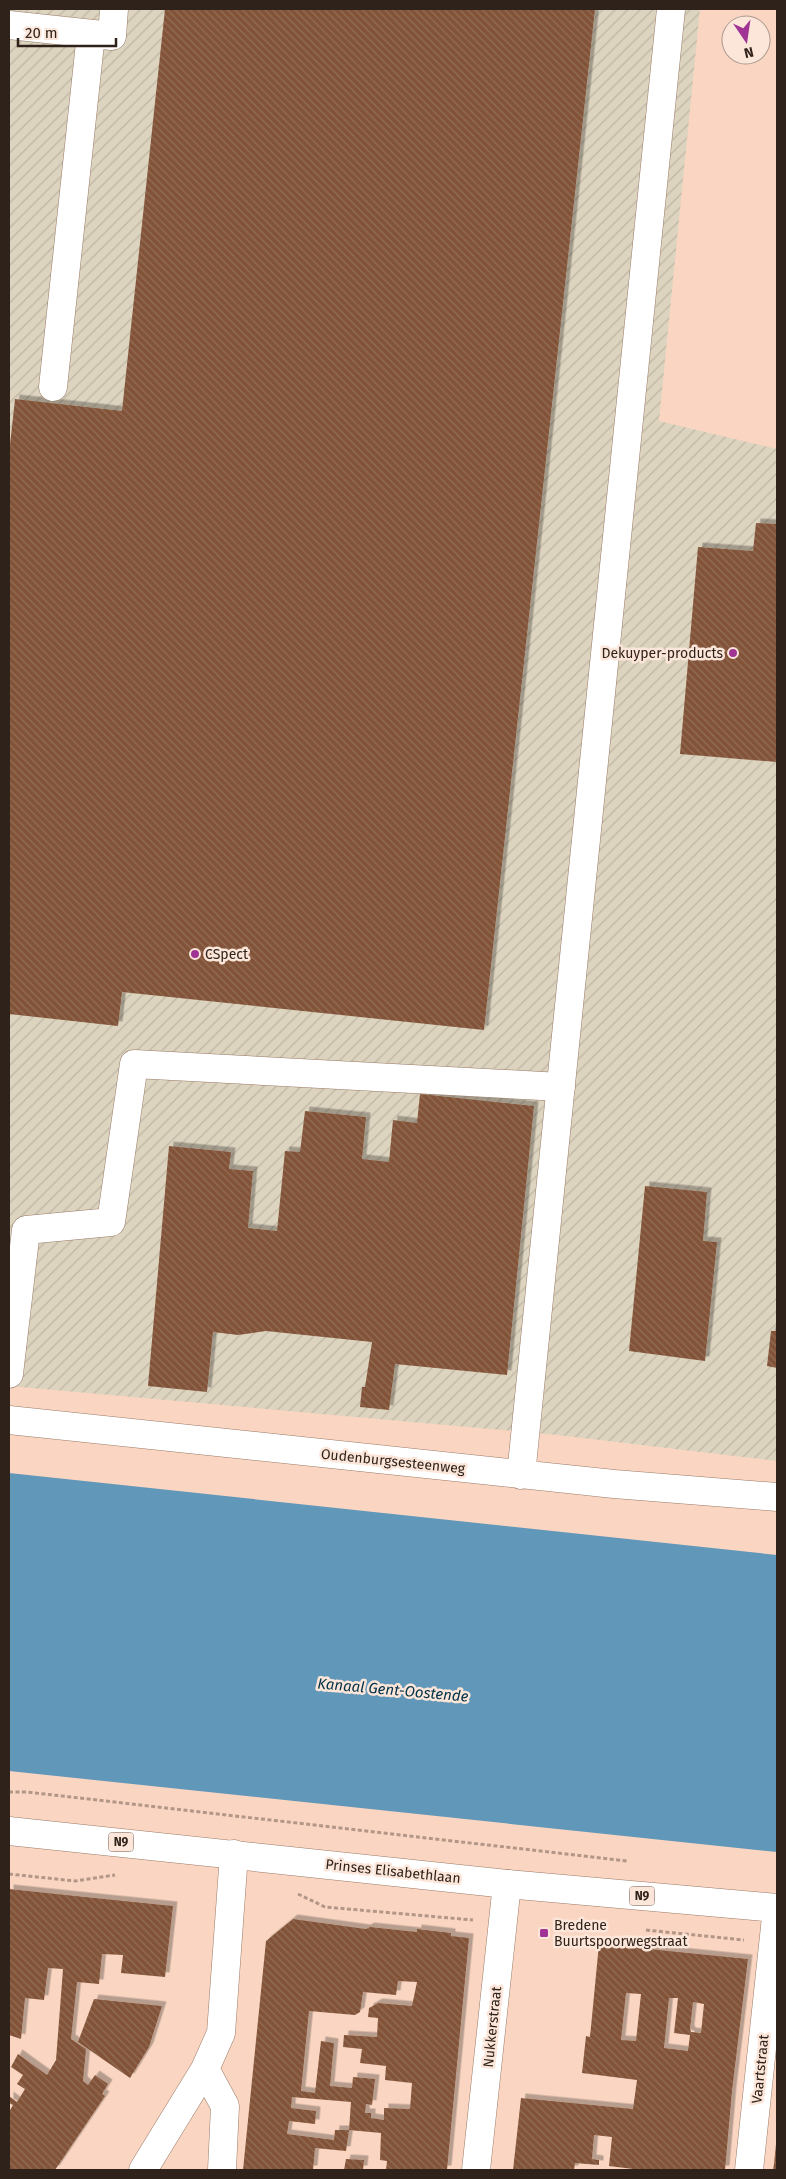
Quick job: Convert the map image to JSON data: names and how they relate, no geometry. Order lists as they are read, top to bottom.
{
  "streets": {
    "street": [
      "Oudenburgsesteenweg",
      "N9",
      "Prinses Elisabethlaan",
      "Nukkerstraat",
      "Vaartstraat"
    ]
  },
  "crossings": [
    ["Prinses Elisabethlaan", "Nukkerstraat"],
    ["Prinses Elisabethlaan", "Vaartstraat"]
  ],
  "water": ["Kanaal Gent-Oostende"],
  "places": {
    "other": ["Dekuyper-products", "CSpect"],
    "transit": ["Bredene Buurtspoorwegstraat"]
  },
  "scale_bar": "20 m",
  "north": "bottom"
}
